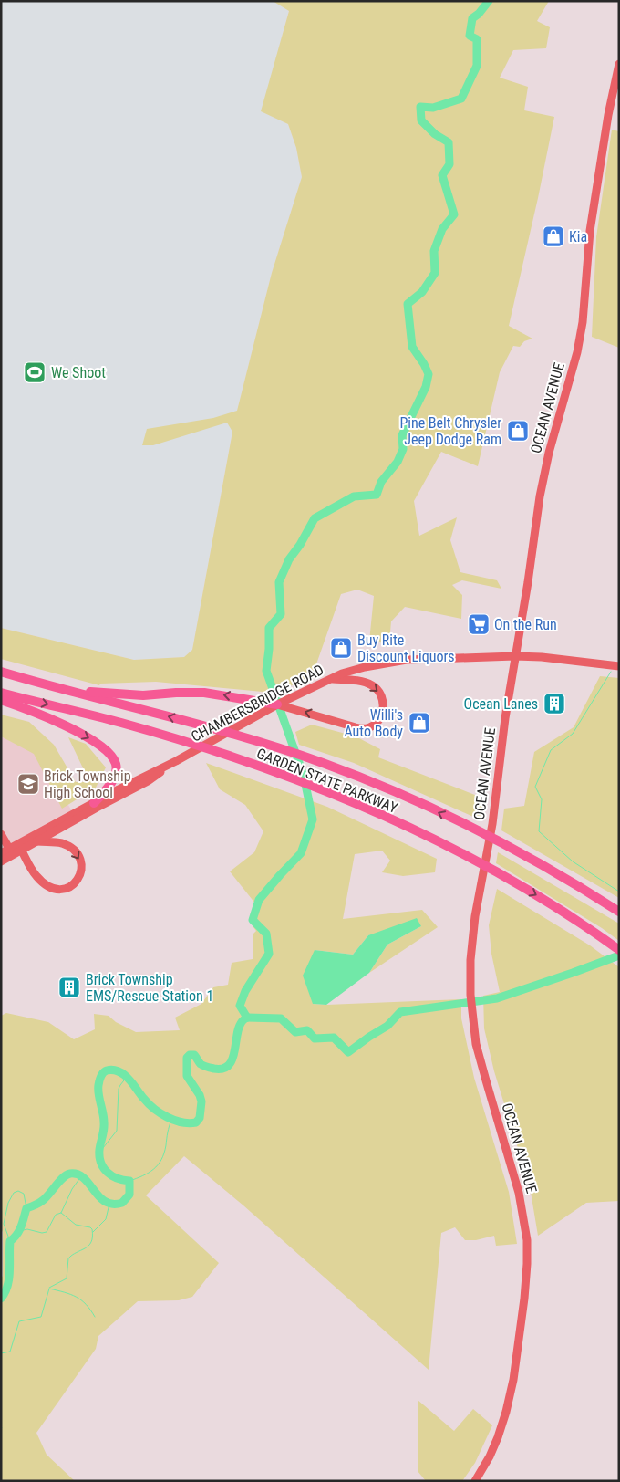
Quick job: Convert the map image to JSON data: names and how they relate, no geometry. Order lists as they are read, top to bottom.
{
  "streets": {
    "highway": ["GARDEN STATE PARKWAY"],
    "main road": ["OCEAN AVENUE", "CHAMBERSBRIDGE ROAD"]
  },
  "crossings": [
    ["OCEAN AVENUE", "CHAMBERSBRIDGE ROAD"]
  ],
  "places": {
    "shop": [
      "Kia",
      "Pine Belt Chrysler Jeep Dodge Ram",
      "Buy Rite Discount Liquors",
      "Willi's Auto Body"
    ],
    "sports": ["We Shoot"],
    "supermarket": ["On the Run"],
    "building": ["Ocean Lanes", "Brick Township EMS/Rescue Station 1"],
    "school or university": ["Brick Township High School"]
  }
}
